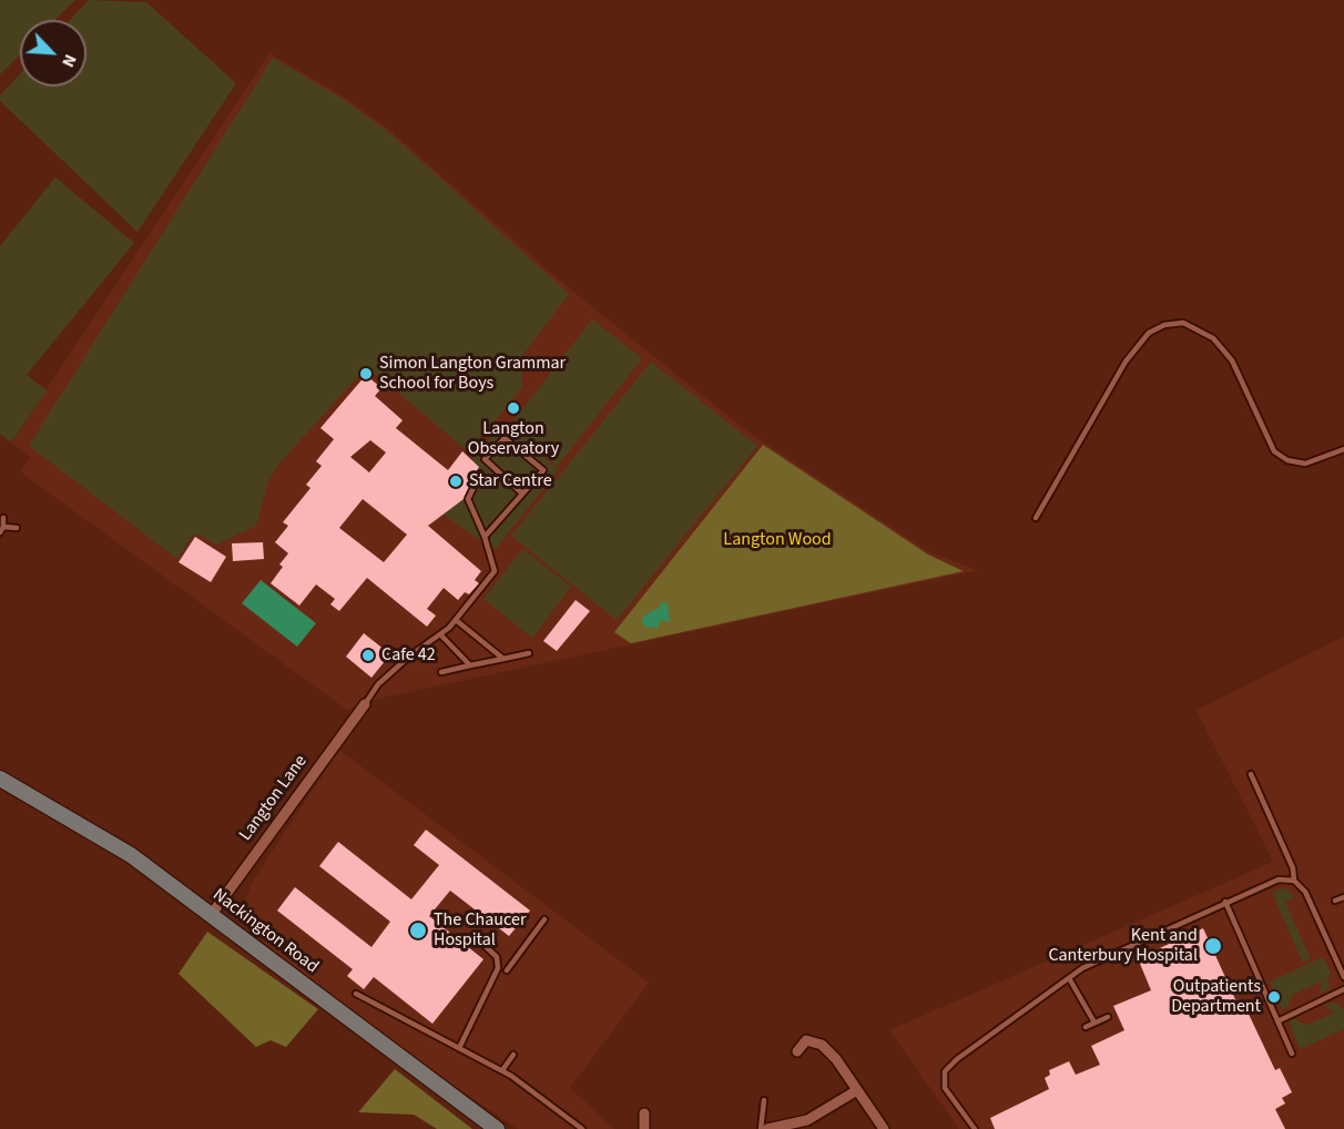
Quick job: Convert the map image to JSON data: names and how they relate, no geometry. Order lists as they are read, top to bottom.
{
  "streets": {
    "main road": ["Nackington Road"],
    "street": ["Langton Lane"]
  },
  "crossings": [
    ["Langton Lane", "Nackington Road"]
  ],
  "parks": ["Langton Wood"],
  "places": [
    "Simon Langton Grammar School for Boys",
    "Langton Observatory",
    "Star Centre",
    "Cafe 42",
    "The Chaucer Hospital",
    "Kent and Canterbury Hospital",
    "Outpatients Department"
  ],
  "north": "bottom right"
}
